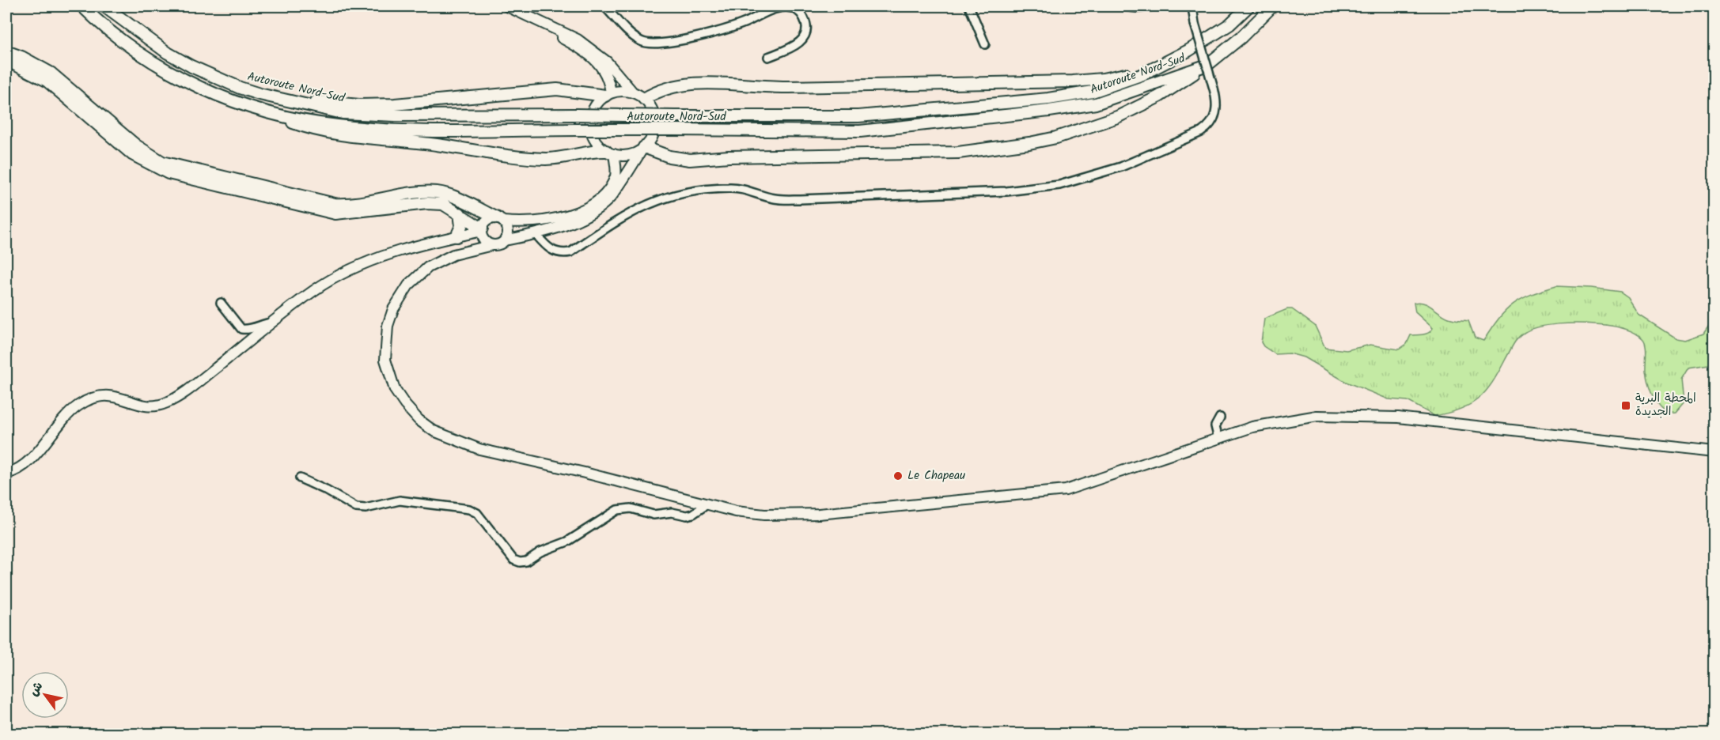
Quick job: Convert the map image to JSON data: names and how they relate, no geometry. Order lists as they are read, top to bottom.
{
  "streets": {
    "highway": ["Autoroute Nord-Sud"]
  },
  "places": {
    "transit": ["المحطة البرية الجديدة"],
    "other": ["Le Chapeau"]
  },
  "north": "top left"
}
